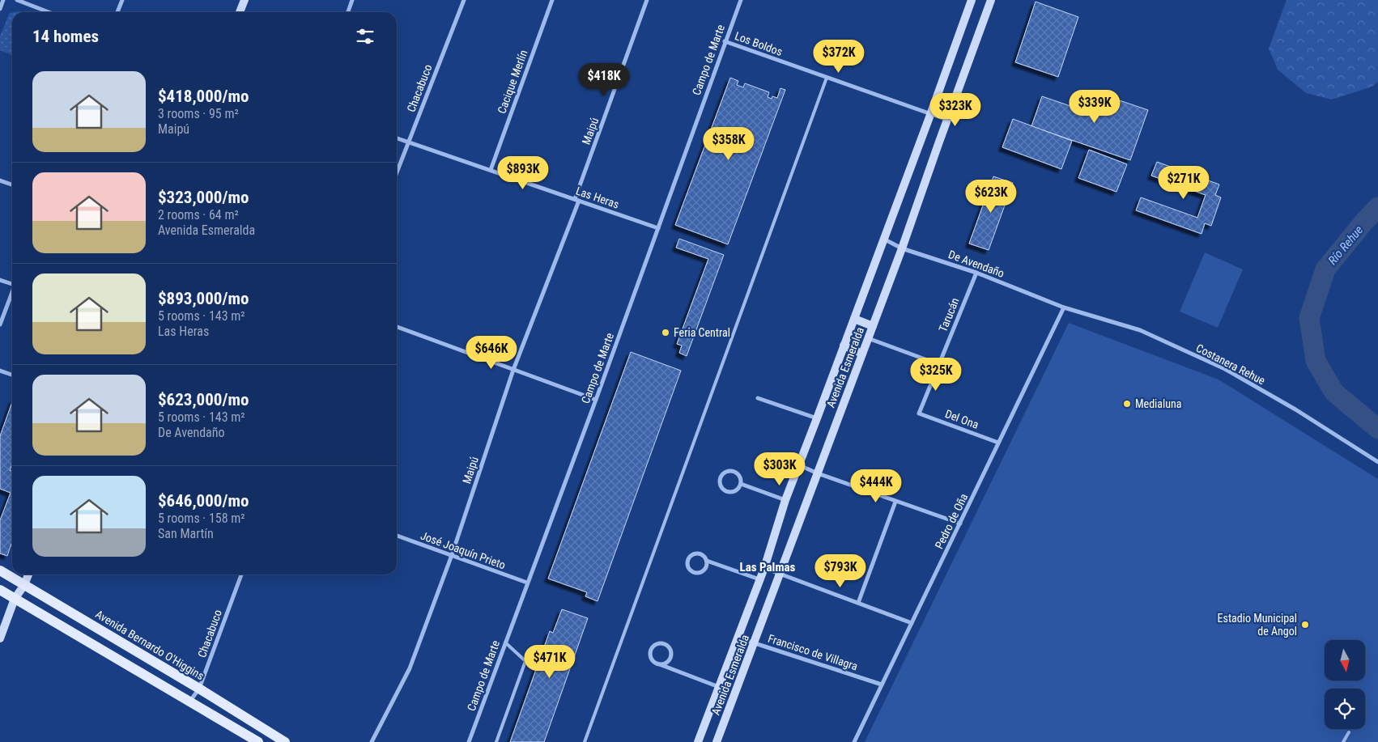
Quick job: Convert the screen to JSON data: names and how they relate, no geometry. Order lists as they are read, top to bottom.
{
  "streets": {
    "main road": ["Avenida Bernardo O'Higgins"],
    "street": [
      "Los Boldos",
      "Campo de Marte",
      "Cacique Merlín",
      "Chacabuco",
      "Maipú",
      "Las Heras",
      "De Avendaño",
      "Tarucán",
      "Costanera Rehue",
      "Avenida Esmeralda",
      "Del Ona",
      "Pedro de Oña",
      "José Joaquín Prieto",
      "Francisco de Villagra"
    ]
  },
  "crossings": [
    ["Los Boldos", "Campo de Marte"],
    ["Los Boldos", "Avenida Esmeralda"],
    ["Campo de Marte", "Las Heras"],
    ["Campo de Marte", "José Joaquín Prieto"],
    ["Cacique Merlín", "Las Heras"],
    ["Chacabuco", "Las Heras"],
    ["Chacabuco", "Avenida Bernardo O'Higgins"],
    ["Maipú", "Las Heras"],
    ["Maipú", "José Joaquín Prieto"],
    ["De Avendaño", "Tarucán"],
    ["De Avendaño", "Costanera Rehue"],
    ["De Avendaño", "Avenida Esmeralda"],
    ["De Avendaño", "Pedro de Oña"],
    ["Tarucán", "Del Ona"],
    ["Costanera Rehue", "Pedro de Oña"],
    ["Avenida Esmeralda", "Francisco de Villagra"],
    ["Del Ona", "Pedro de Oña"],
    ["Pedro de Oña", "Francisco de Villagra"]
  ],
  "districts": ["Las Palmas"],
  "water": ["Río Rehue"],
  "places": ["Feria Central", "Medialuna", "Estadio Municipal de Angol"],
  "north": "bottom",
  "page": {
    "heading": "14 homes",
    "price": [
      "$372K",
      "$418K",
      "$339K",
      "$323K",
      "$358K",
      "$893K",
      "$271K",
      "$623K",
      "$646K",
      "$325K",
      "$303K",
      "$444K",
      "$793K",
      "$471K"
    ],
    "list": [
      {
        "name": "$418,000/mo",
        "note": "3 rooms · 95 m² · Maipú"
      },
      {
        "name": "$323,000/mo",
        "note": "2 rooms · 64 m² · Avenida Esmeralda"
      },
      {
        "name": "$893,000/mo",
        "note": "5 rooms · 143 m² · Las Heras"
      },
      {
        "name": "$623,000/mo",
        "note": "5 rooms · 143 m² · De Avendaño"
      },
      {
        "name": "$646,000/mo",
        "note": "5 rooms · 158 m² · San Martín"
      }
    ]
  }
}
